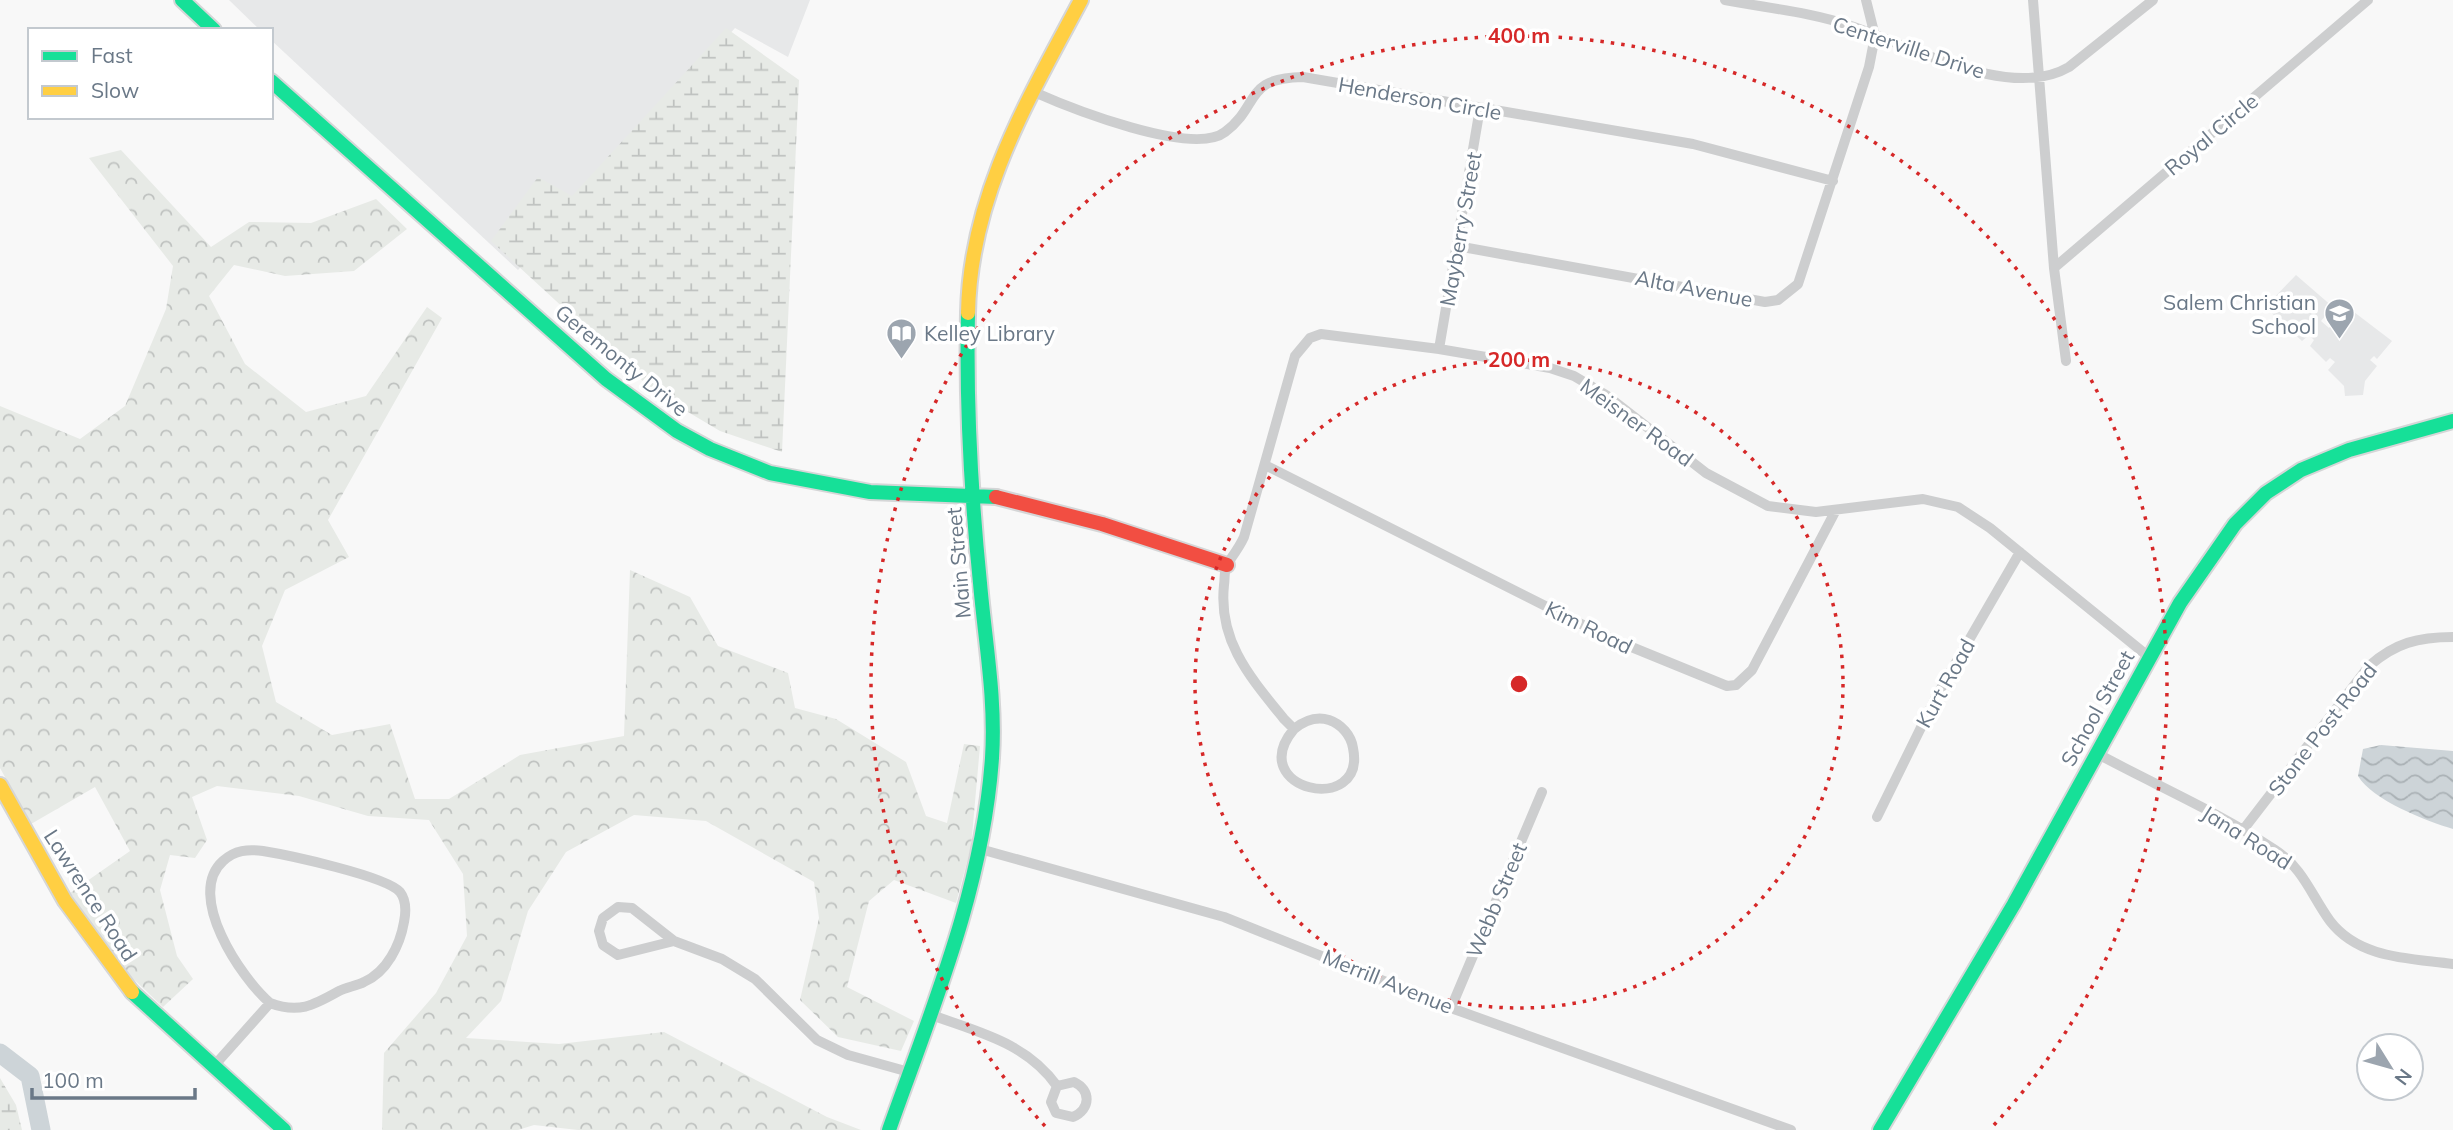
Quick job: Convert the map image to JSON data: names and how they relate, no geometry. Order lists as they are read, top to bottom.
{
  "streets": {
    "street": [
      "Centerville Drive",
      "Henderson Circle",
      "Royal Circle",
      "Mayberry Street",
      "Alta Avenue",
      "Geremonty Drive",
      "Meisner Road",
      "Main Street",
      "Kim Road",
      "Kurt Road",
      "School Street",
      "Stone Post Road",
      "Jana Road",
      "Lawrence Road",
      "Webb Street",
      "Merrill Avenue"
    ]
  },
  "crossings": [
    ["Centerville Drive", "Alta Avenue"],
    ["Henderson Circle", "Mayberry Street"],
    ["Henderson Circle", "Alta Avenue"],
    ["Henderson Circle", "Main Street"],
    ["Mayberry Street", "Alta Avenue"],
    ["Mayberry Street", "Meisner Road"],
    ["Geremonty Drive", "Meisner Road"],
    ["Geremonty Drive", "Main Street"],
    ["Meisner Road", "Kim Road"],
    ["Meisner Road", "Kurt Road"],
    ["Meisner Road", "School Street"],
    ["Main Street", "Merrill Avenue"],
    ["School Street", "Jana Road"],
    ["Stone Post Road", "Jana Road"],
    ["Webb Street", "Merrill Avenue"]
  ],
  "places": {
    "school or university": ["Salem Christian School"],
    "library": ["Kelley Library"]
  },
  "legend": ["Fast", "Slow"],
  "scale_bar": "100 m",
  "north": "bottom right",
  "rings": ["400 m", "200 m"]
}
